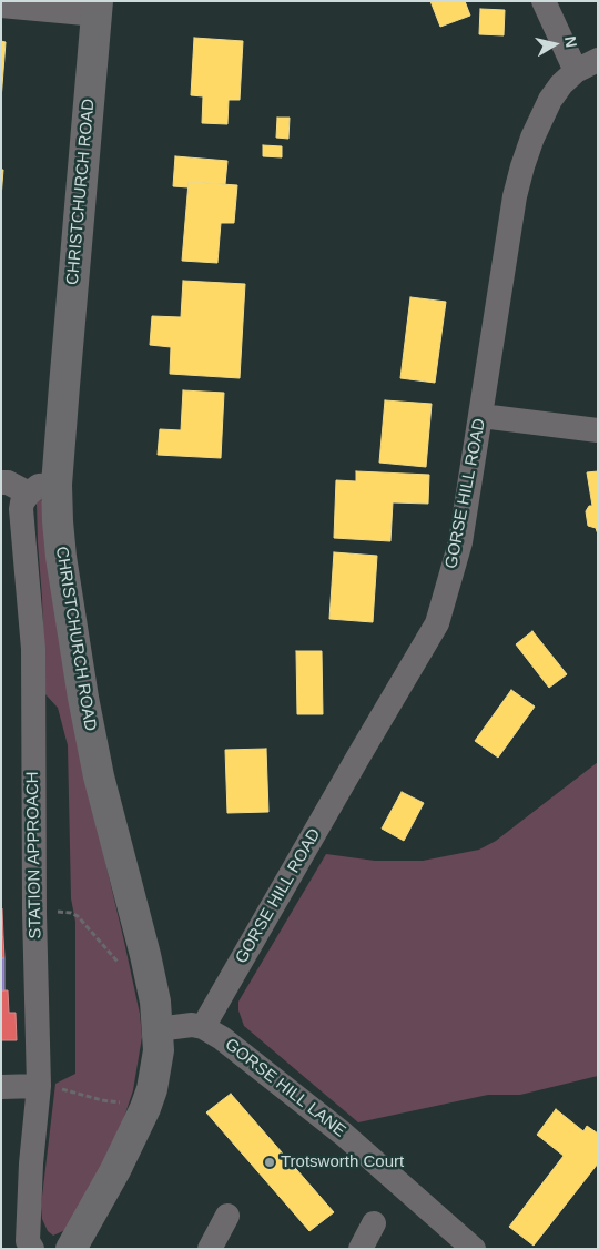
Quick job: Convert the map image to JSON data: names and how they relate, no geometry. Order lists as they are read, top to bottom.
{
  "streets": {
    "main road": ["CHRISTCHURCH ROAD"],
    "street": ["GORSE HILL ROAD", "STATION APPROACH", "GORSE HILL LANE"]
  },
  "crossings": [
    ["GORSE HILL ROAD", "GORSE HILL LANE"]
  ],
  "places": ["Trotsworth Court"],
  "north": "right"
}
